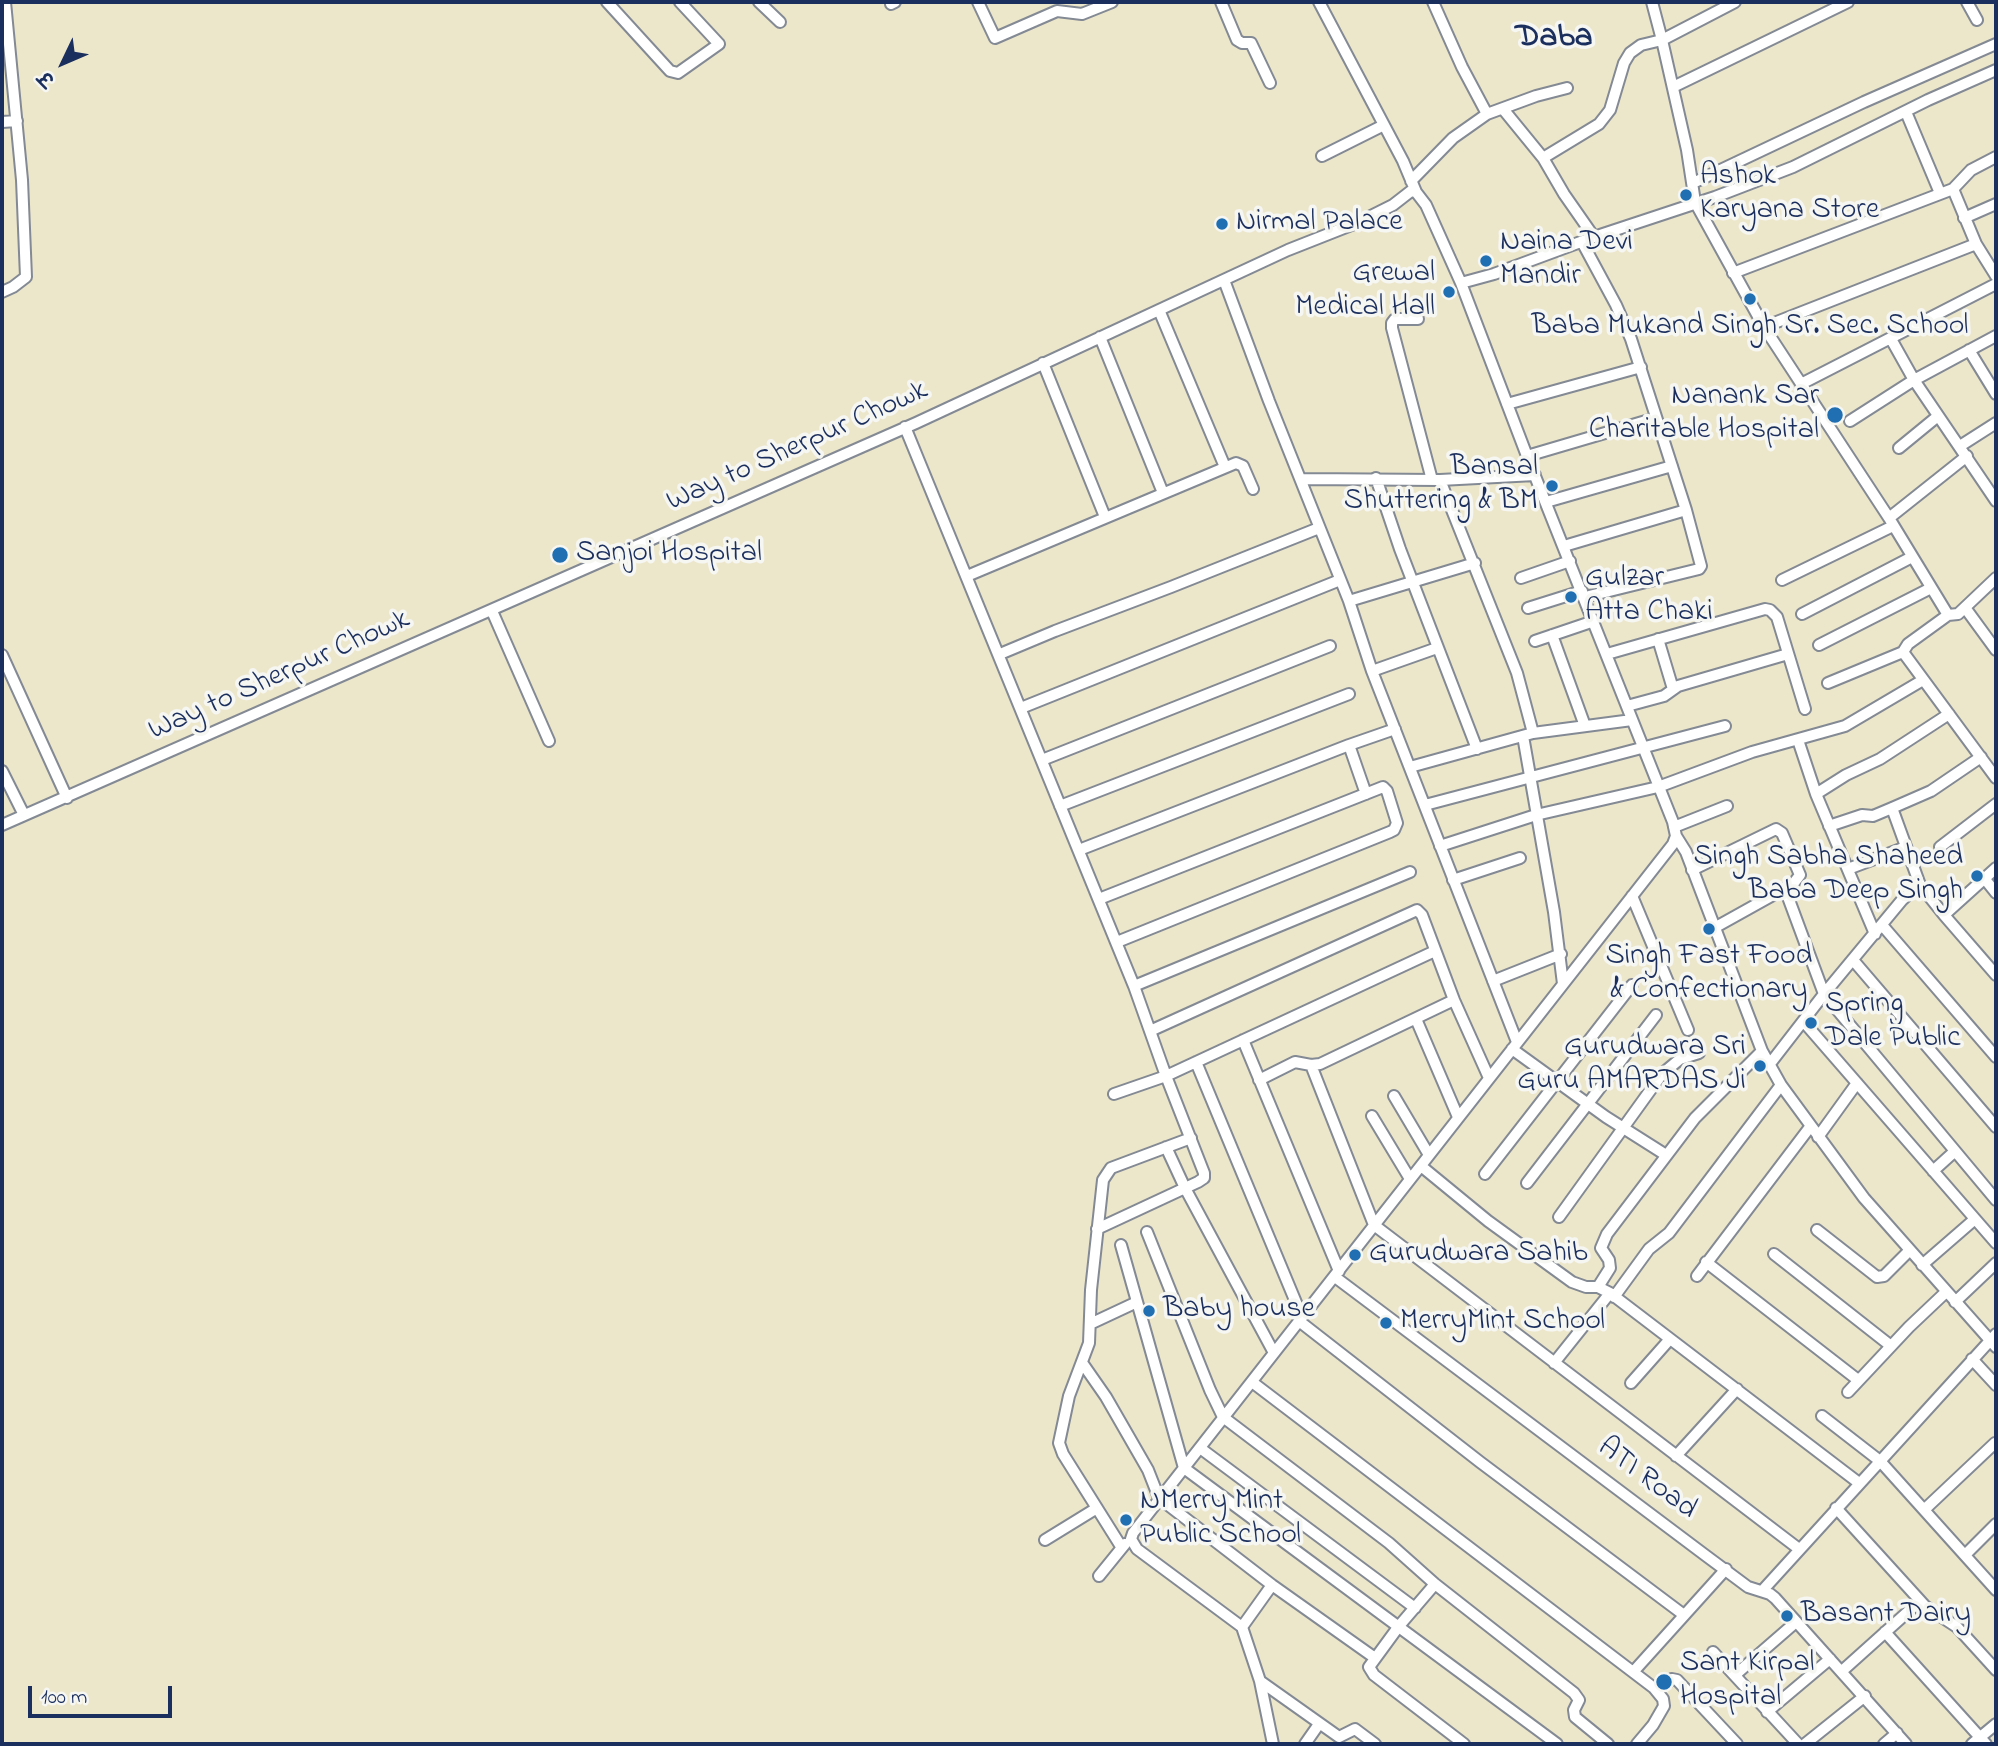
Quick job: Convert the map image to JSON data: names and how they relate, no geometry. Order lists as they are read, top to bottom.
{
  "streets": {
    "street": ["Way to Sherpur Chowk", "ATI Road"]
  },
  "districts": ["Daba"],
  "places": [
    "Ashok Karyana Store",
    "Nirmal Palace",
    "Naina Devi Mandir",
    "Grewal Medical Hall",
    "Baba Mukand Singh Sr. Sec. School",
    "Nanank Sar Charitable Hospital",
    "Bansal Shuttering & BM",
    "Sanjoi Hospital",
    "Gulzar Atta Chaki",
    "Singh Sabha Shaheed Baba Deep Singh",
    "Singh Fast Food & Confectionary",
    "Spring Dale Public",
    "Gurudwara Sri Guru AMARDAS Ji",
    "Gurudwara Sahib",
    "Baby house",
    "MerryMint School",
    "NMerry Mint Public School",
    "Basant Dairy",
    "Sant Kirpal Hospital"
  ],
  "scale_bar": "100 m",
  "north": "bottom left"
}
